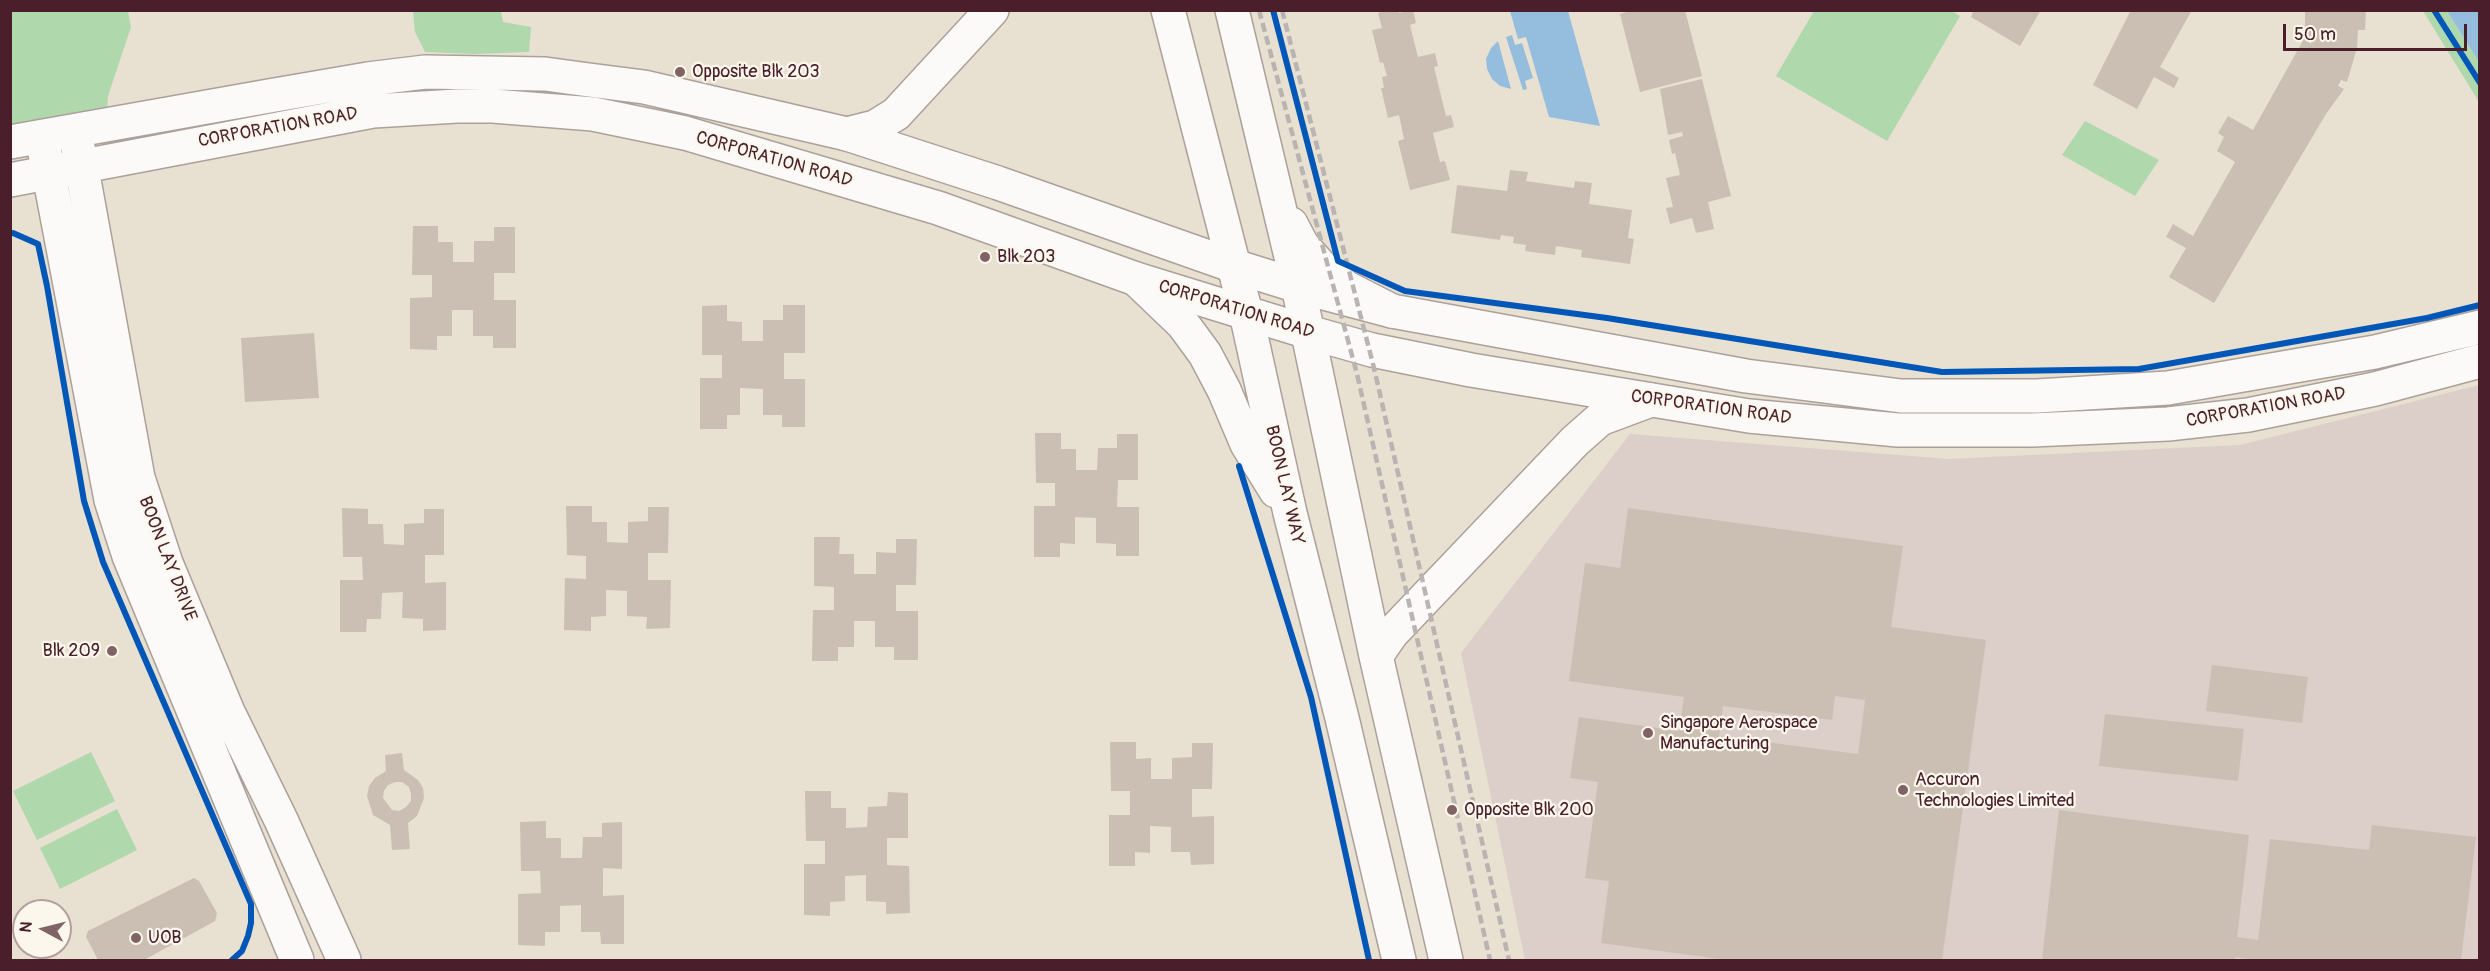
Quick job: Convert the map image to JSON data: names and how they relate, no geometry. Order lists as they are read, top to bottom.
{
  "streets": {
    "main road": ["CORPORATION ROAD", "BOON LAY WAY", "BOON LAY DRIVE"]
  },
  "crossings": [
    ["CORPORATION ROAD", "BOON LAY WAY"],
    ["CORPORATION ROAD", "BOON LAY DRIVE"]
  ],
  "places": [
    "Opposite Blk 203",
    "Blk 203",
    "Blk 209",
    "Singapore Aerospace Manufacturing",
    "Accuron Technologies Limited",
    "Opposite Blk 200",
    "UOB"
  ],
  "scale_bar": "50 m",
  "north": "left"
}
